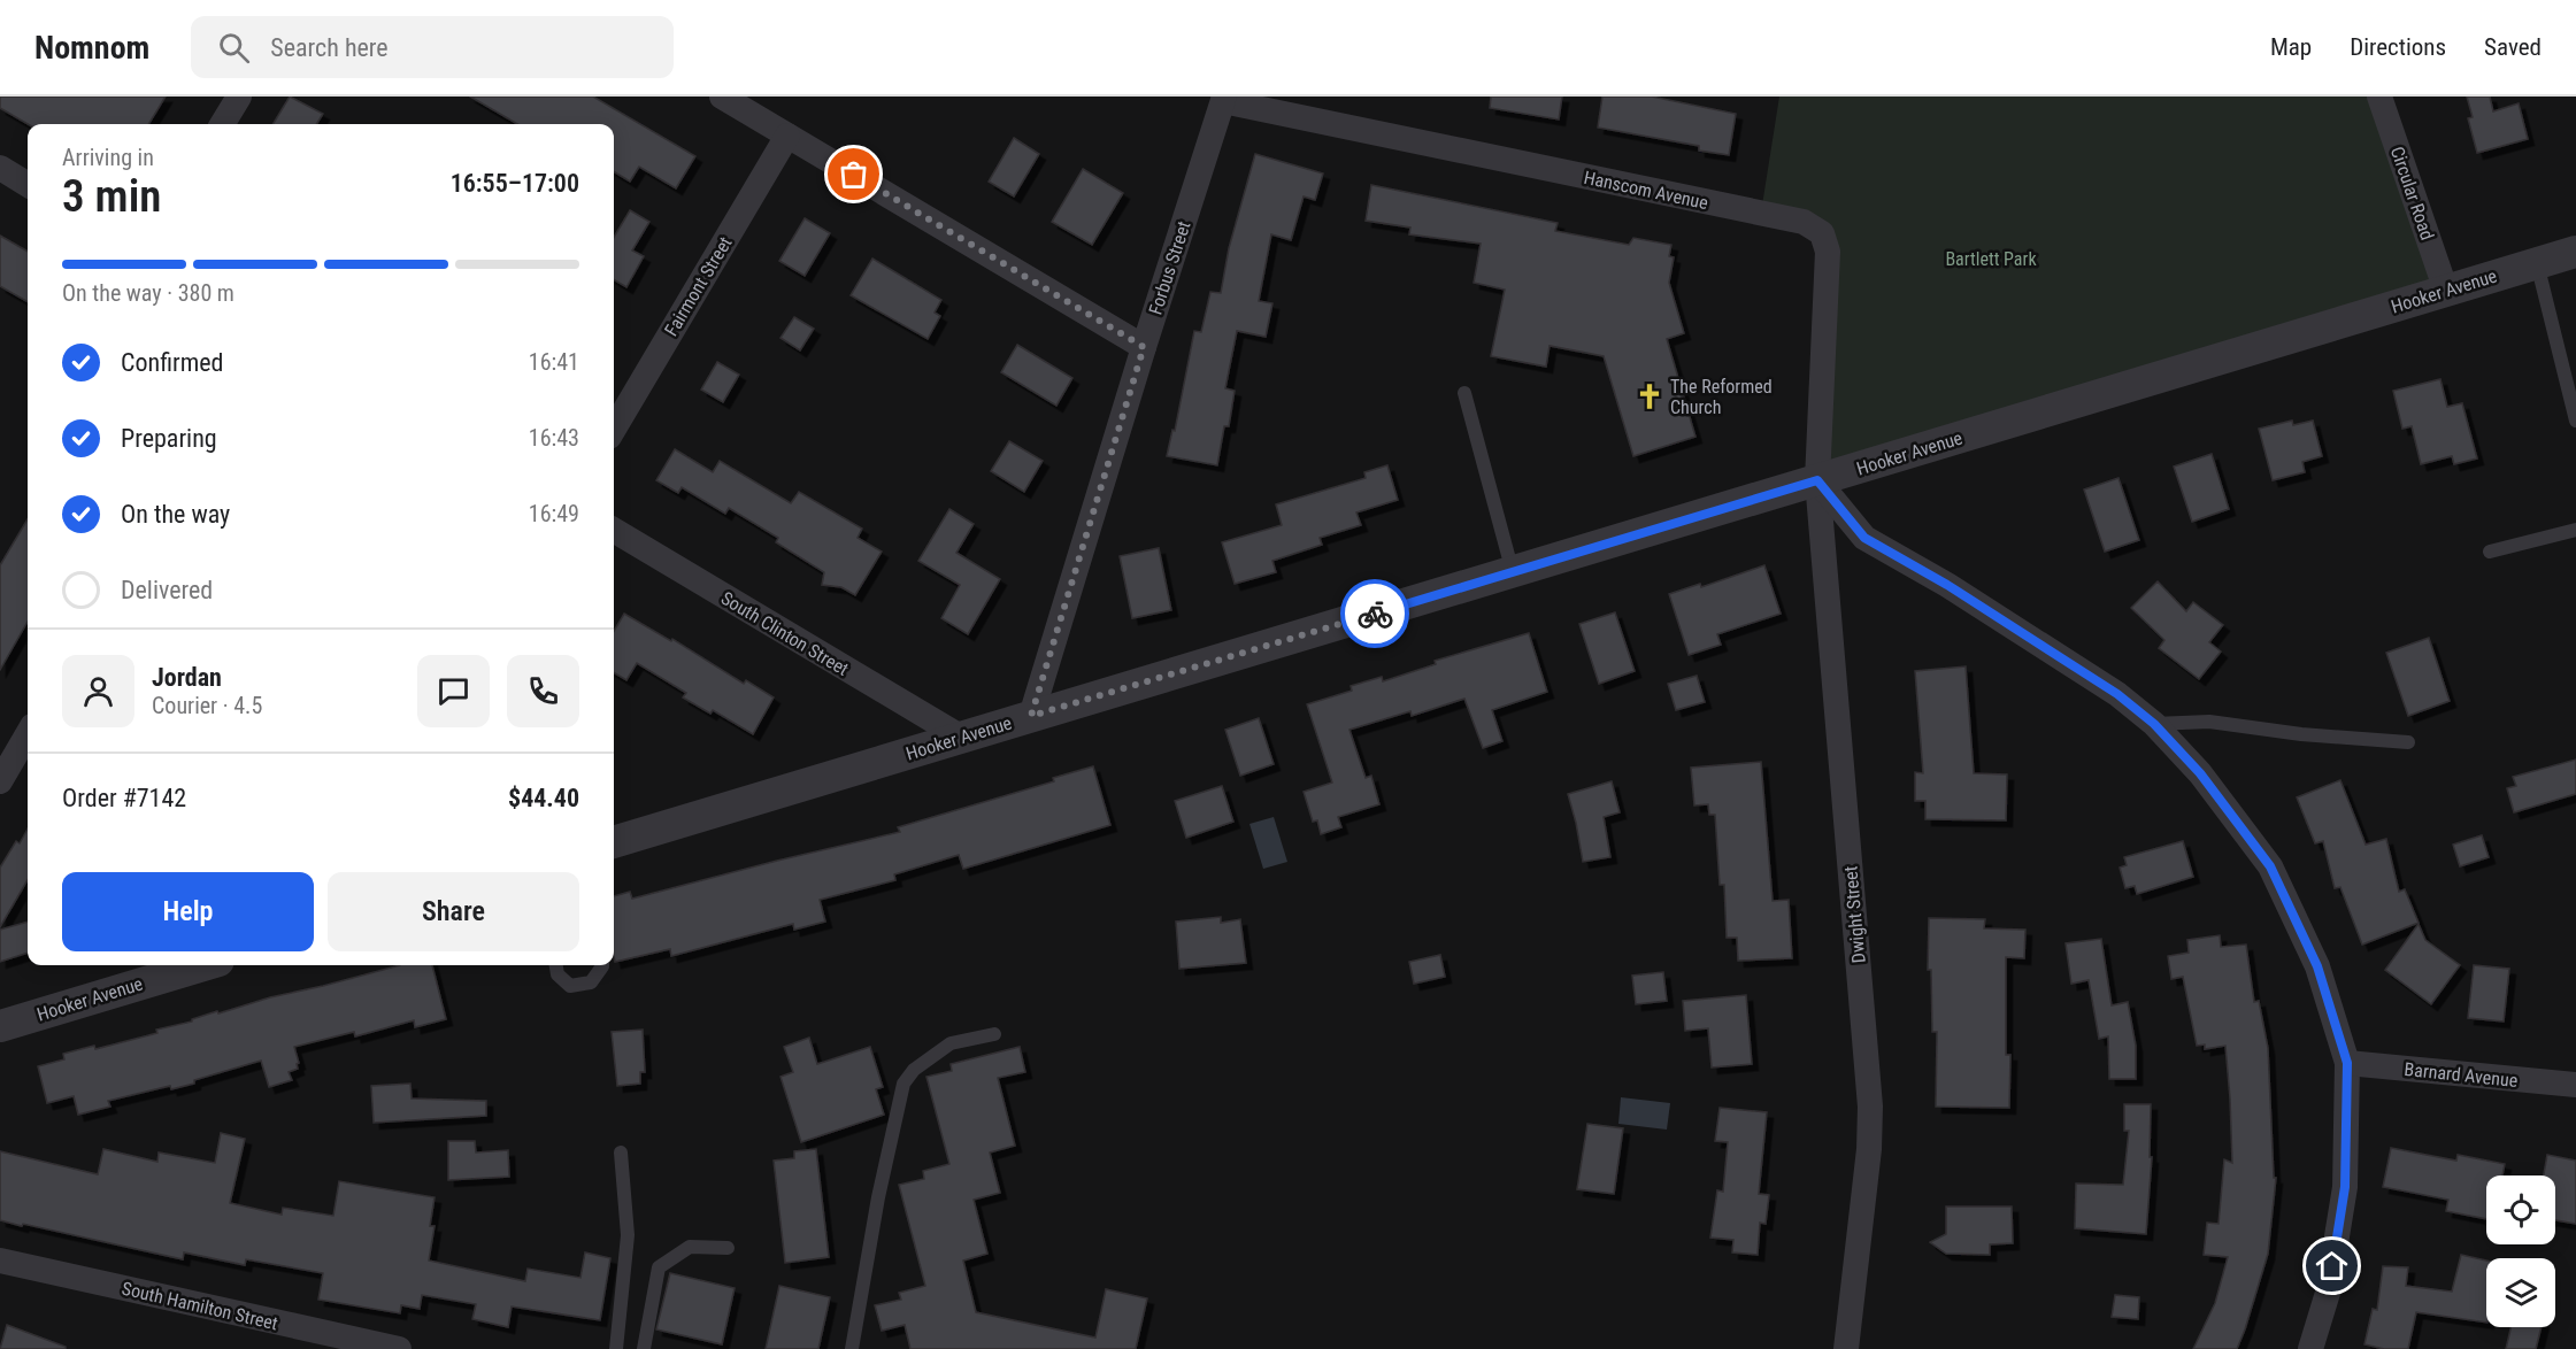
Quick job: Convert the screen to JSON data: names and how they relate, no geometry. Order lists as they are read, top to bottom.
{
  "streets": {
    "street": [
      "Hanscom Avenue",
      "Circular Road",
      "Forbus Street",
      "Fairmont Street",
      "Hooker Avenue",
      "South Clinton Street",
      "Dwight Street",
      "Barnard Avenue",
      "South Hamilton Street"
    ]
  },
  "crossings": [
    ["Hanscom Avenue", "Forbus Street"],
    ["Hanscom Avenue", "Hooker Avenue"],
    ["Hanscom Avenue", "Dwight Street"],
    ["Circular Road", "Hooker Avenue"],
    ["Forbus Street", "Hooker Avenue"],
    ["Hooker Avenue", "South Clinton Street"],
    ["Hooker Avenue", "Dwight Street"]
  ],
  "parks": ["Bartlett Park"],
  "places": {
    "church": ["The Reformed Church"]
  },
  "page": {
    "header": "Nomnom",
    "search": "Search here",
    "nav": ["Map", "Directions", "Saved"],
    "heading": ["3 min", "Arriving in", "16:55–17:00"],
    "panel": [
      "Jordan",
      "Courier · 4.5",
      "Order #7142",
      "$44.40"
    ],
    "bar": "On the way · 380 m",
    "list": [
      ["Confirmed", "16:41"],
      ["Preparing", "16:43"],
      ["On the way", "16:49"],
      "Delivered"
    ],
    "buttons": ["Help", "Share"]
  }
}
